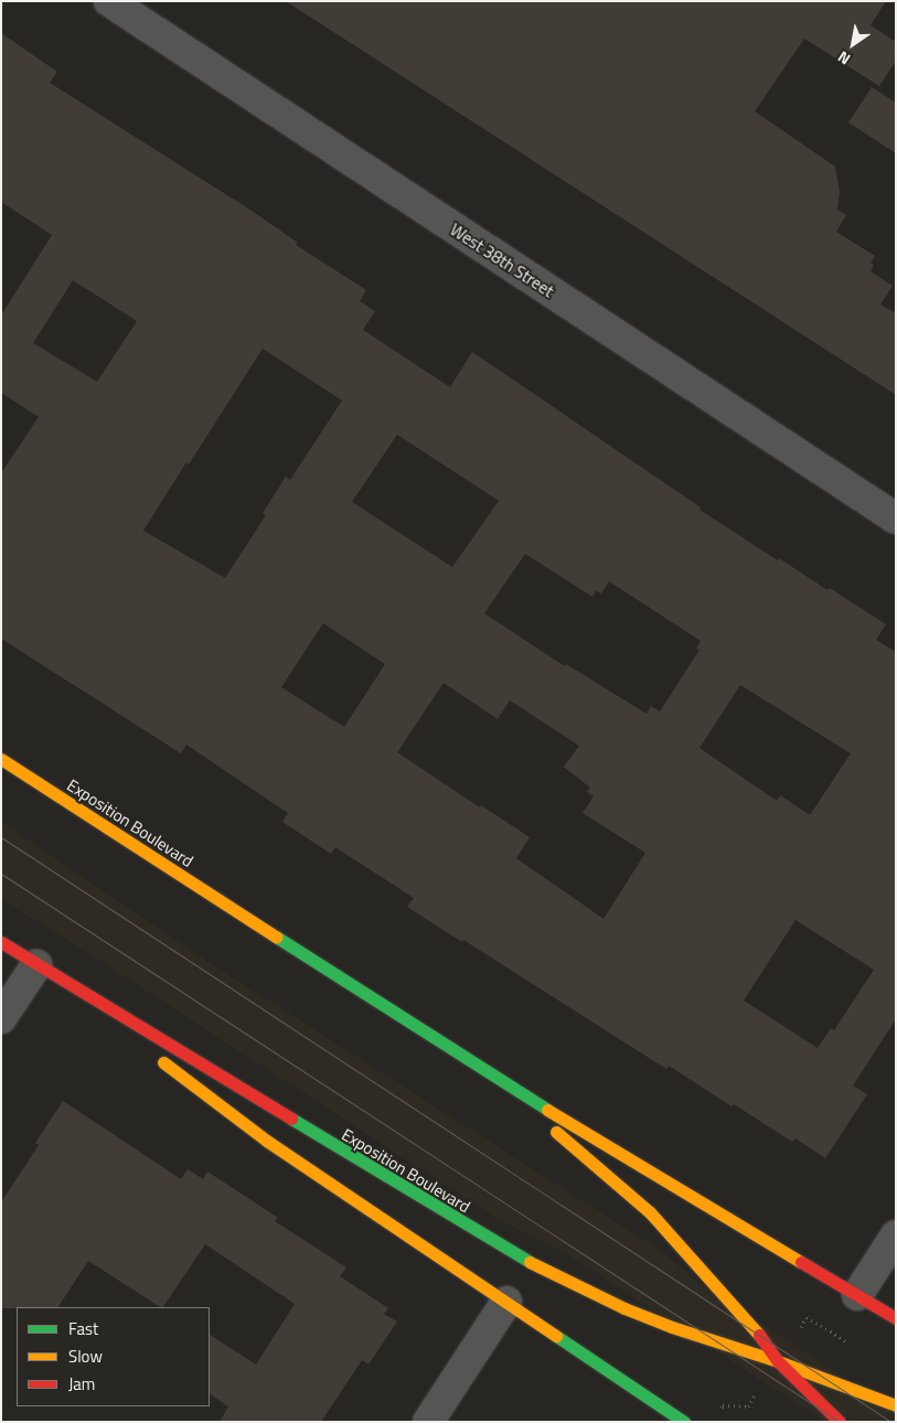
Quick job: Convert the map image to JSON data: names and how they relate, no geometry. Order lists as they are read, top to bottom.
{
  "streets": {
    "main road": ["Exposition Boulevard"],
    "street": ["West 38th Street"]
  },
  "legend": ["Fast", "Slow", "Jam"],
  "north": "bottom left"
}
